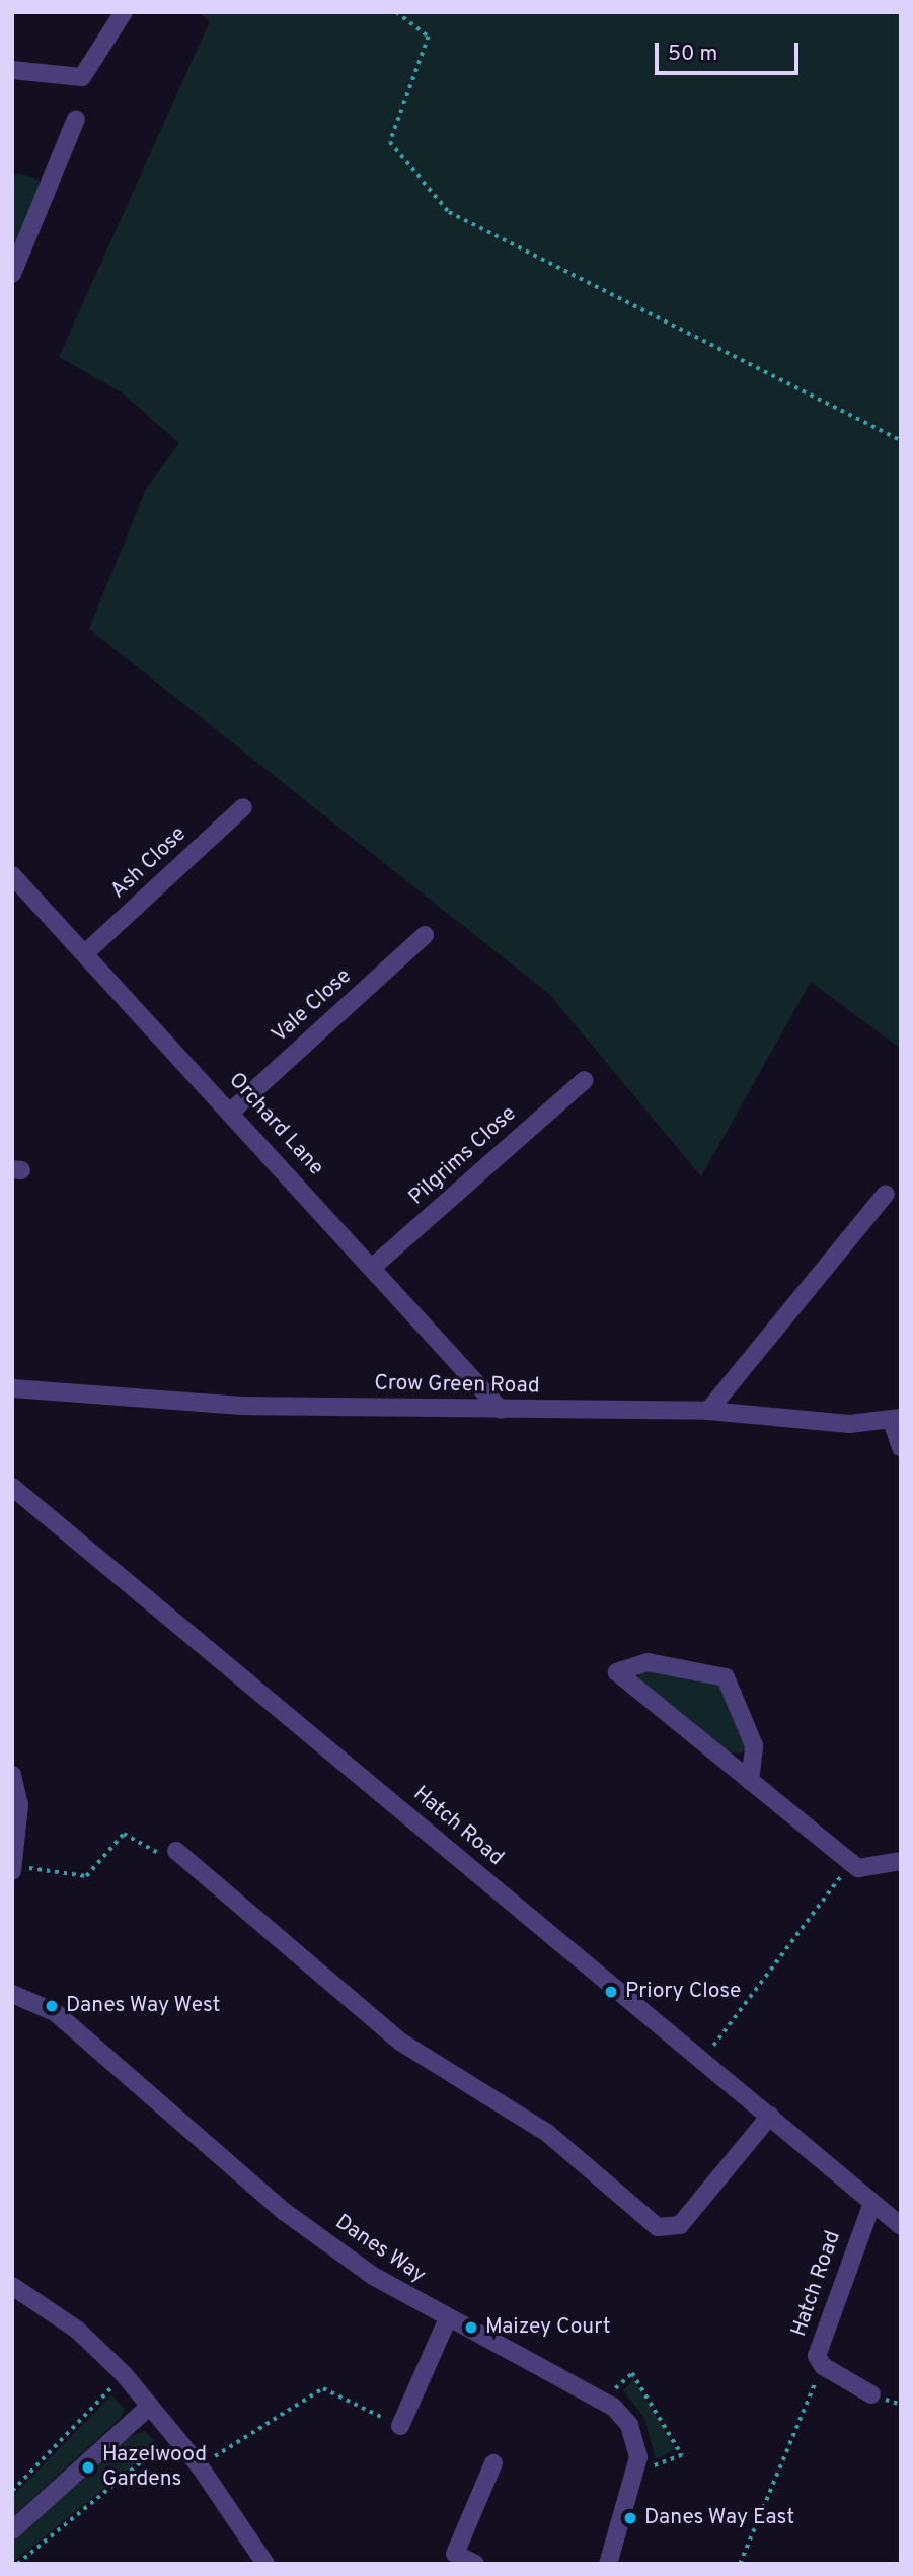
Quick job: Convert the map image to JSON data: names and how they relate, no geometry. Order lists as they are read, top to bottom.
{
  "streets": {
    "street": [
      "Ash Close",
      "Vale Close",
      "Orchard Lane",
      "Pilgrims Close",
      "Crow Green Road",
      "Hatch Road",
      "Danes Way"
    ]
  },
  "crossings": [
    ["Ash Close", "Orchard Lane"],
    ["Vale Close", "Orchard Lane"],
    ["Orchard Lane", "Pilgrims Close"],
    ["Orchard Lane", "Crow Green Road"]
  ],
  "places": [
    "Priory Close",
    "Danes Way West",
    "Maizey Court",
    "Hazelwood Gardens",
    "Danes Way East"
  ],
  "scale_bar": "50 m"
}
